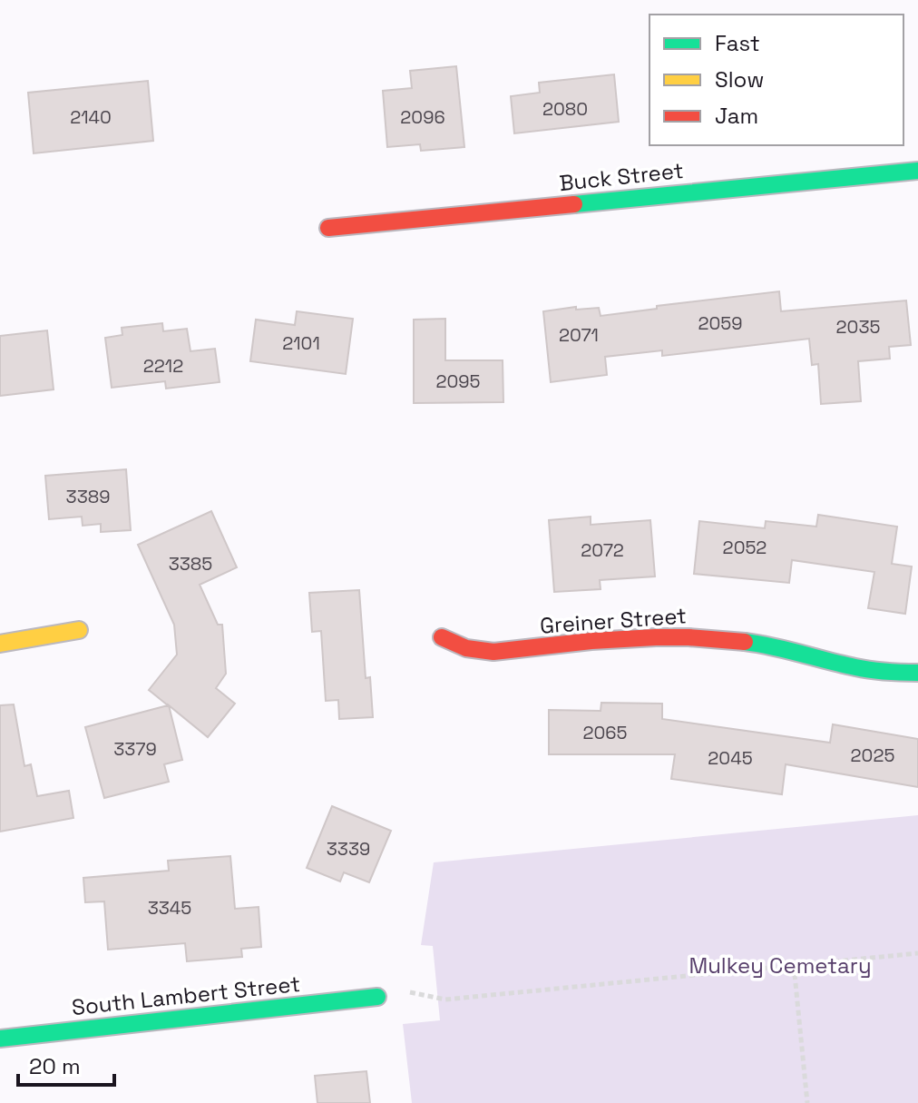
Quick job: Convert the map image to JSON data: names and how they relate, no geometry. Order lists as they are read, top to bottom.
{
  "streets": {
    "street": ["Buck Street", "Greiner Street", "South Lambert Street"]
  },
  "parks": ["Mulkey Cemetary"],
  "house_numbers": [
    "2080",
    "2140",
    "2096",
    "2059",
    "2035",
    "2071",
    "2101",
    "2212",
    "2095",
    "3389",
    "2052",
    "2072",
    "3385",
    "2065",
    "3379",
    "2025",
    "2045",
    "3339",
    "3345"
  ],
  "legend": ["Fast", "Slow", "Jam"],
  "scale_bar": "20 m"
}
